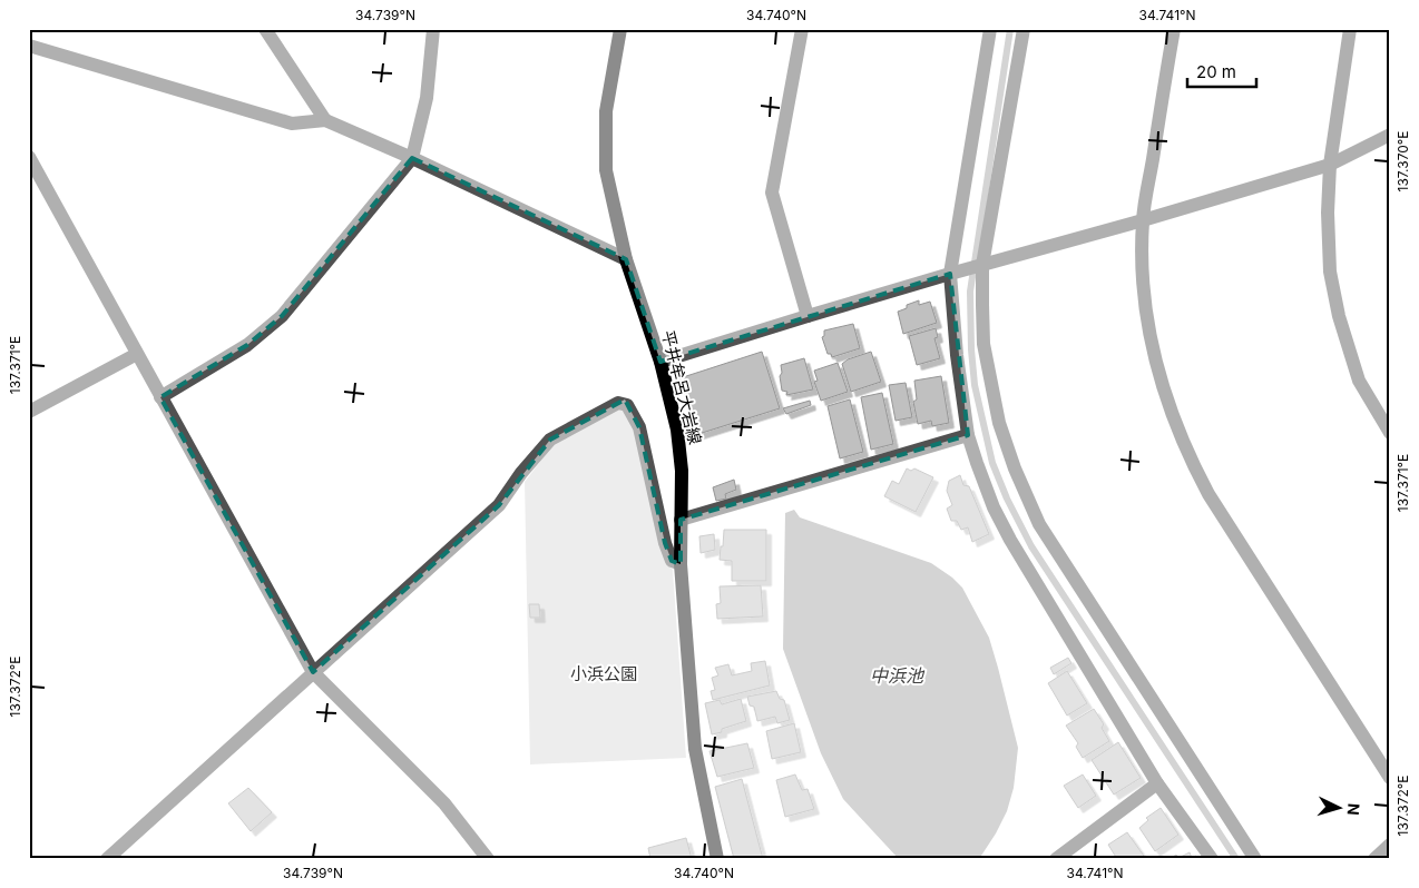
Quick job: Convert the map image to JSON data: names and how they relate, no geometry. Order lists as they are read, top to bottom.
{
  "streets": {
    "main road": ["平井牟呂大岩線"]
  },
  "water": ["中浜池"],
  "parks": ["小浜公園"],
  "scale_bar": "20 m",
  "north": "right",
  "coordinates": [
    "34.739°N",
    "34.740°N",
    "34.741°N",
    "137.370°E",
    "137.371°E",
    "137.372°E"
  ]
}
